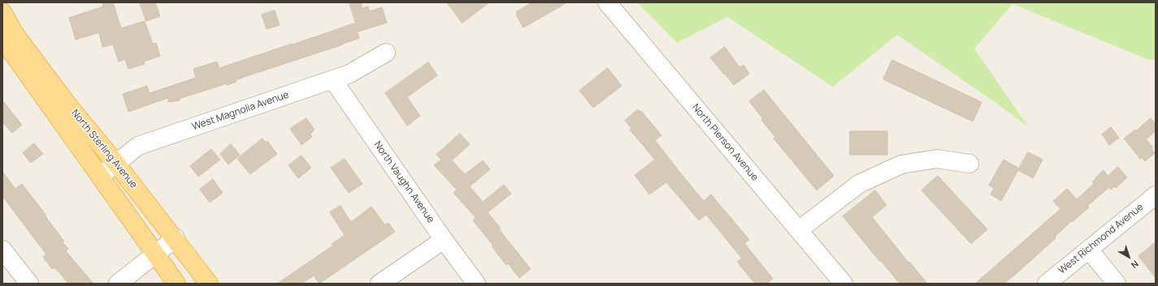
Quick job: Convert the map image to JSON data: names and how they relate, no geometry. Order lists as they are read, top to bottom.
{
  "streets": {
    "main road": ["North Sterling Avenue"],
    "street": [
      "West Magnolia Avenue",
      "North Pierson Avenue",
      "North Vaughn Avenue",
      "West Richmond Avenue"
    ]
  },
  "crossings": [
    ["West Magnolia Avenue", "North Sterling Avenue"],
    ["West Magnolia Avenue", "North Vaughn Avenue"]
  ],
  "north": "bottom right"
}
